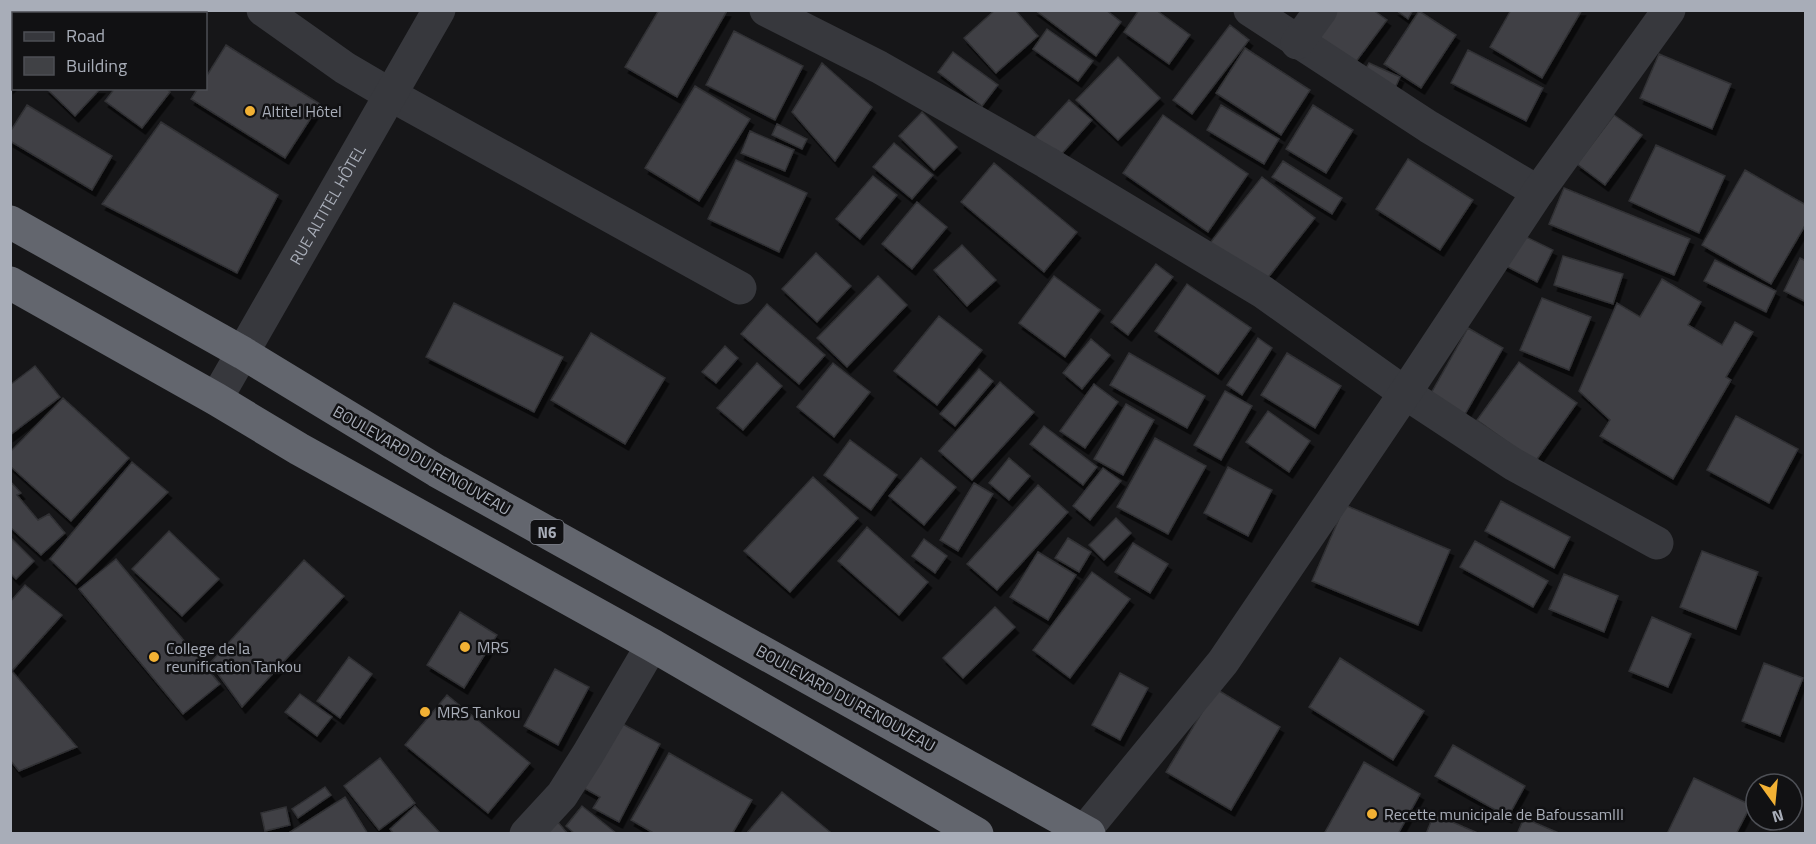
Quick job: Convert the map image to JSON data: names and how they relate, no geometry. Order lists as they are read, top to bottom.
{
  "streets": {
    "highway": ["BOULEVARD DU RENOUVEAU", "N6"],
    "street": ["RUE ALTITEL HÔTEL"]
  },
  "crossings": [
    ["RUE ALTITEL HÔTEL", "BOULEVARD DU RENOUVEAU"]
  ],
  "places": [
    "Altitel Hôtel",
    "MRS",
    "College de la reunification Tankou",
    "MRS Tankou",
    "Recette municipale de BafoussamIII"
  ],
  "legend": ["Road", "Building"],
  "north": "bottom"
}
